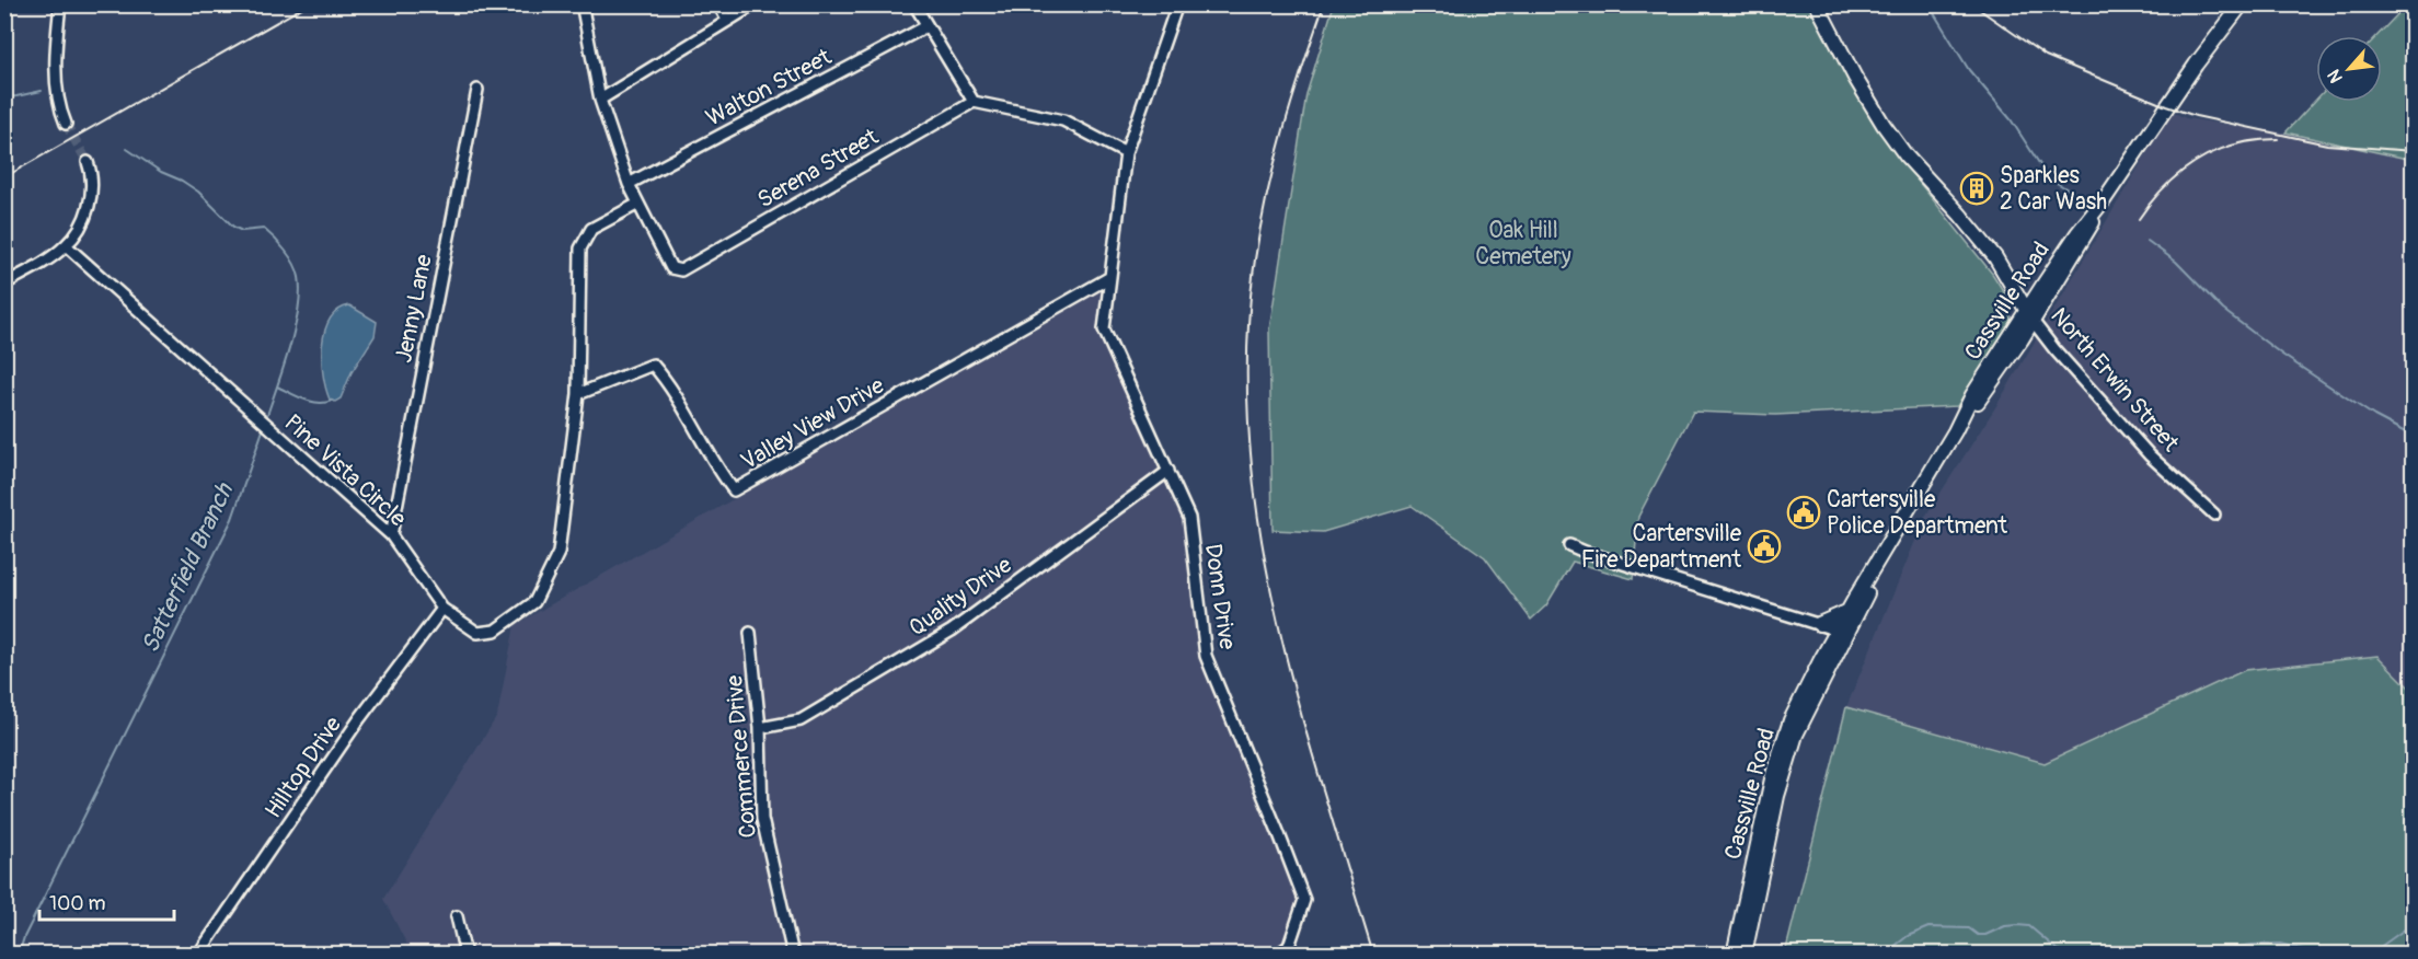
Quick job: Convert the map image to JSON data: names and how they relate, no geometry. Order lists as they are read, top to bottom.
{
  "streets": {
    "main road": ["Cassville Road", "North Erwin Street"],
    "street": [
      "Walton Street",
      "Serena Street",
      "Jenny Lane",
      "Valley View Drive",
      "Pine Vista Circle",
      "Quality Drive",
      "Donn Drive",
      "Commerce Drive",
      "Hilltop Drive"
    ]
  },
  "crossings": [
    ["Serena Street", "Pine Vista Circle"],
    ["Cassville Road", "North Erwin Street"],
    ["Jenny Lane", "Pine Vista Circle"],
    ["Valley View Drive", "Pine Vista Circle"],
    ["Valley View Drive", "Donn Drive"],
    ["Pine Vista Circle", "Hilltop Drive"],
    ["Quality Drive", "Donn Drive"],
    ["Quality Drive", "Commerce Drive"]
  ],
  "water": ["Satterfield Branch"],
  "parks": ["Oak Hill Cemetery"],
  "places": {
    "building": ["Sparkles 2 Car Wash"],
    "public building": ["Cartersville Police Department", "Cartersville Fire Department"]
  },
  "scale_bar": "100 m",
  "north": "bottom left"
}
